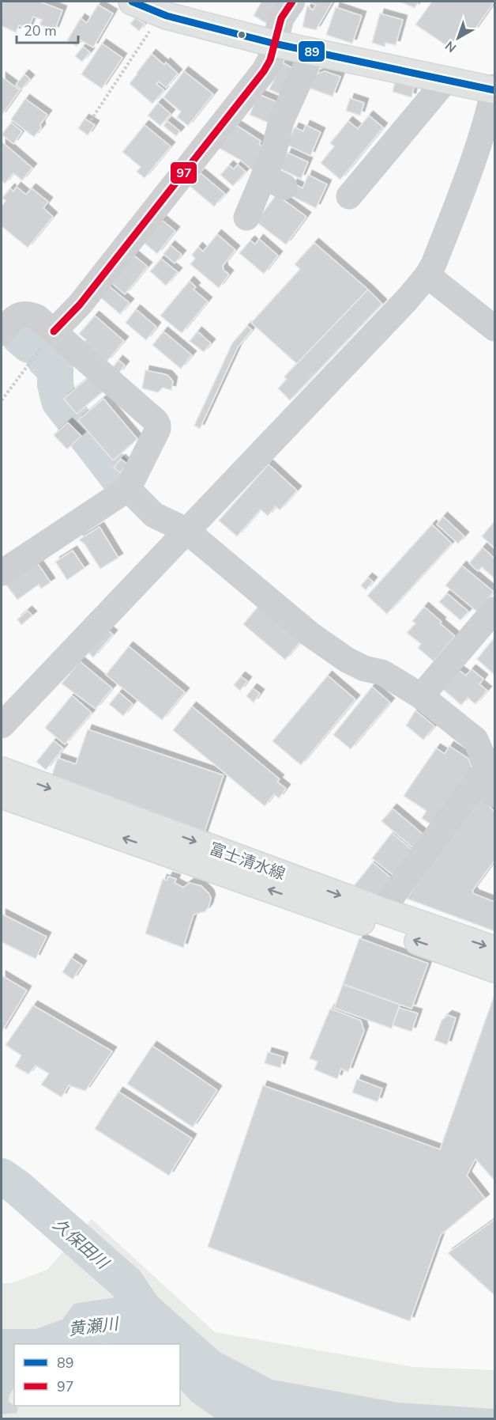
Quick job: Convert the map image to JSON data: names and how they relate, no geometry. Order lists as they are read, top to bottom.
{
  "streets": {
    "main road": ["富士清水線"]
  },
  "water": ["久保田川", "黄瀬川"],
  "lines": ["transit line 89", "transit line 97"],
  "legend": ["89", "97"],
  "scale_bar": "20 m",
  "north": "bottom left"
}
